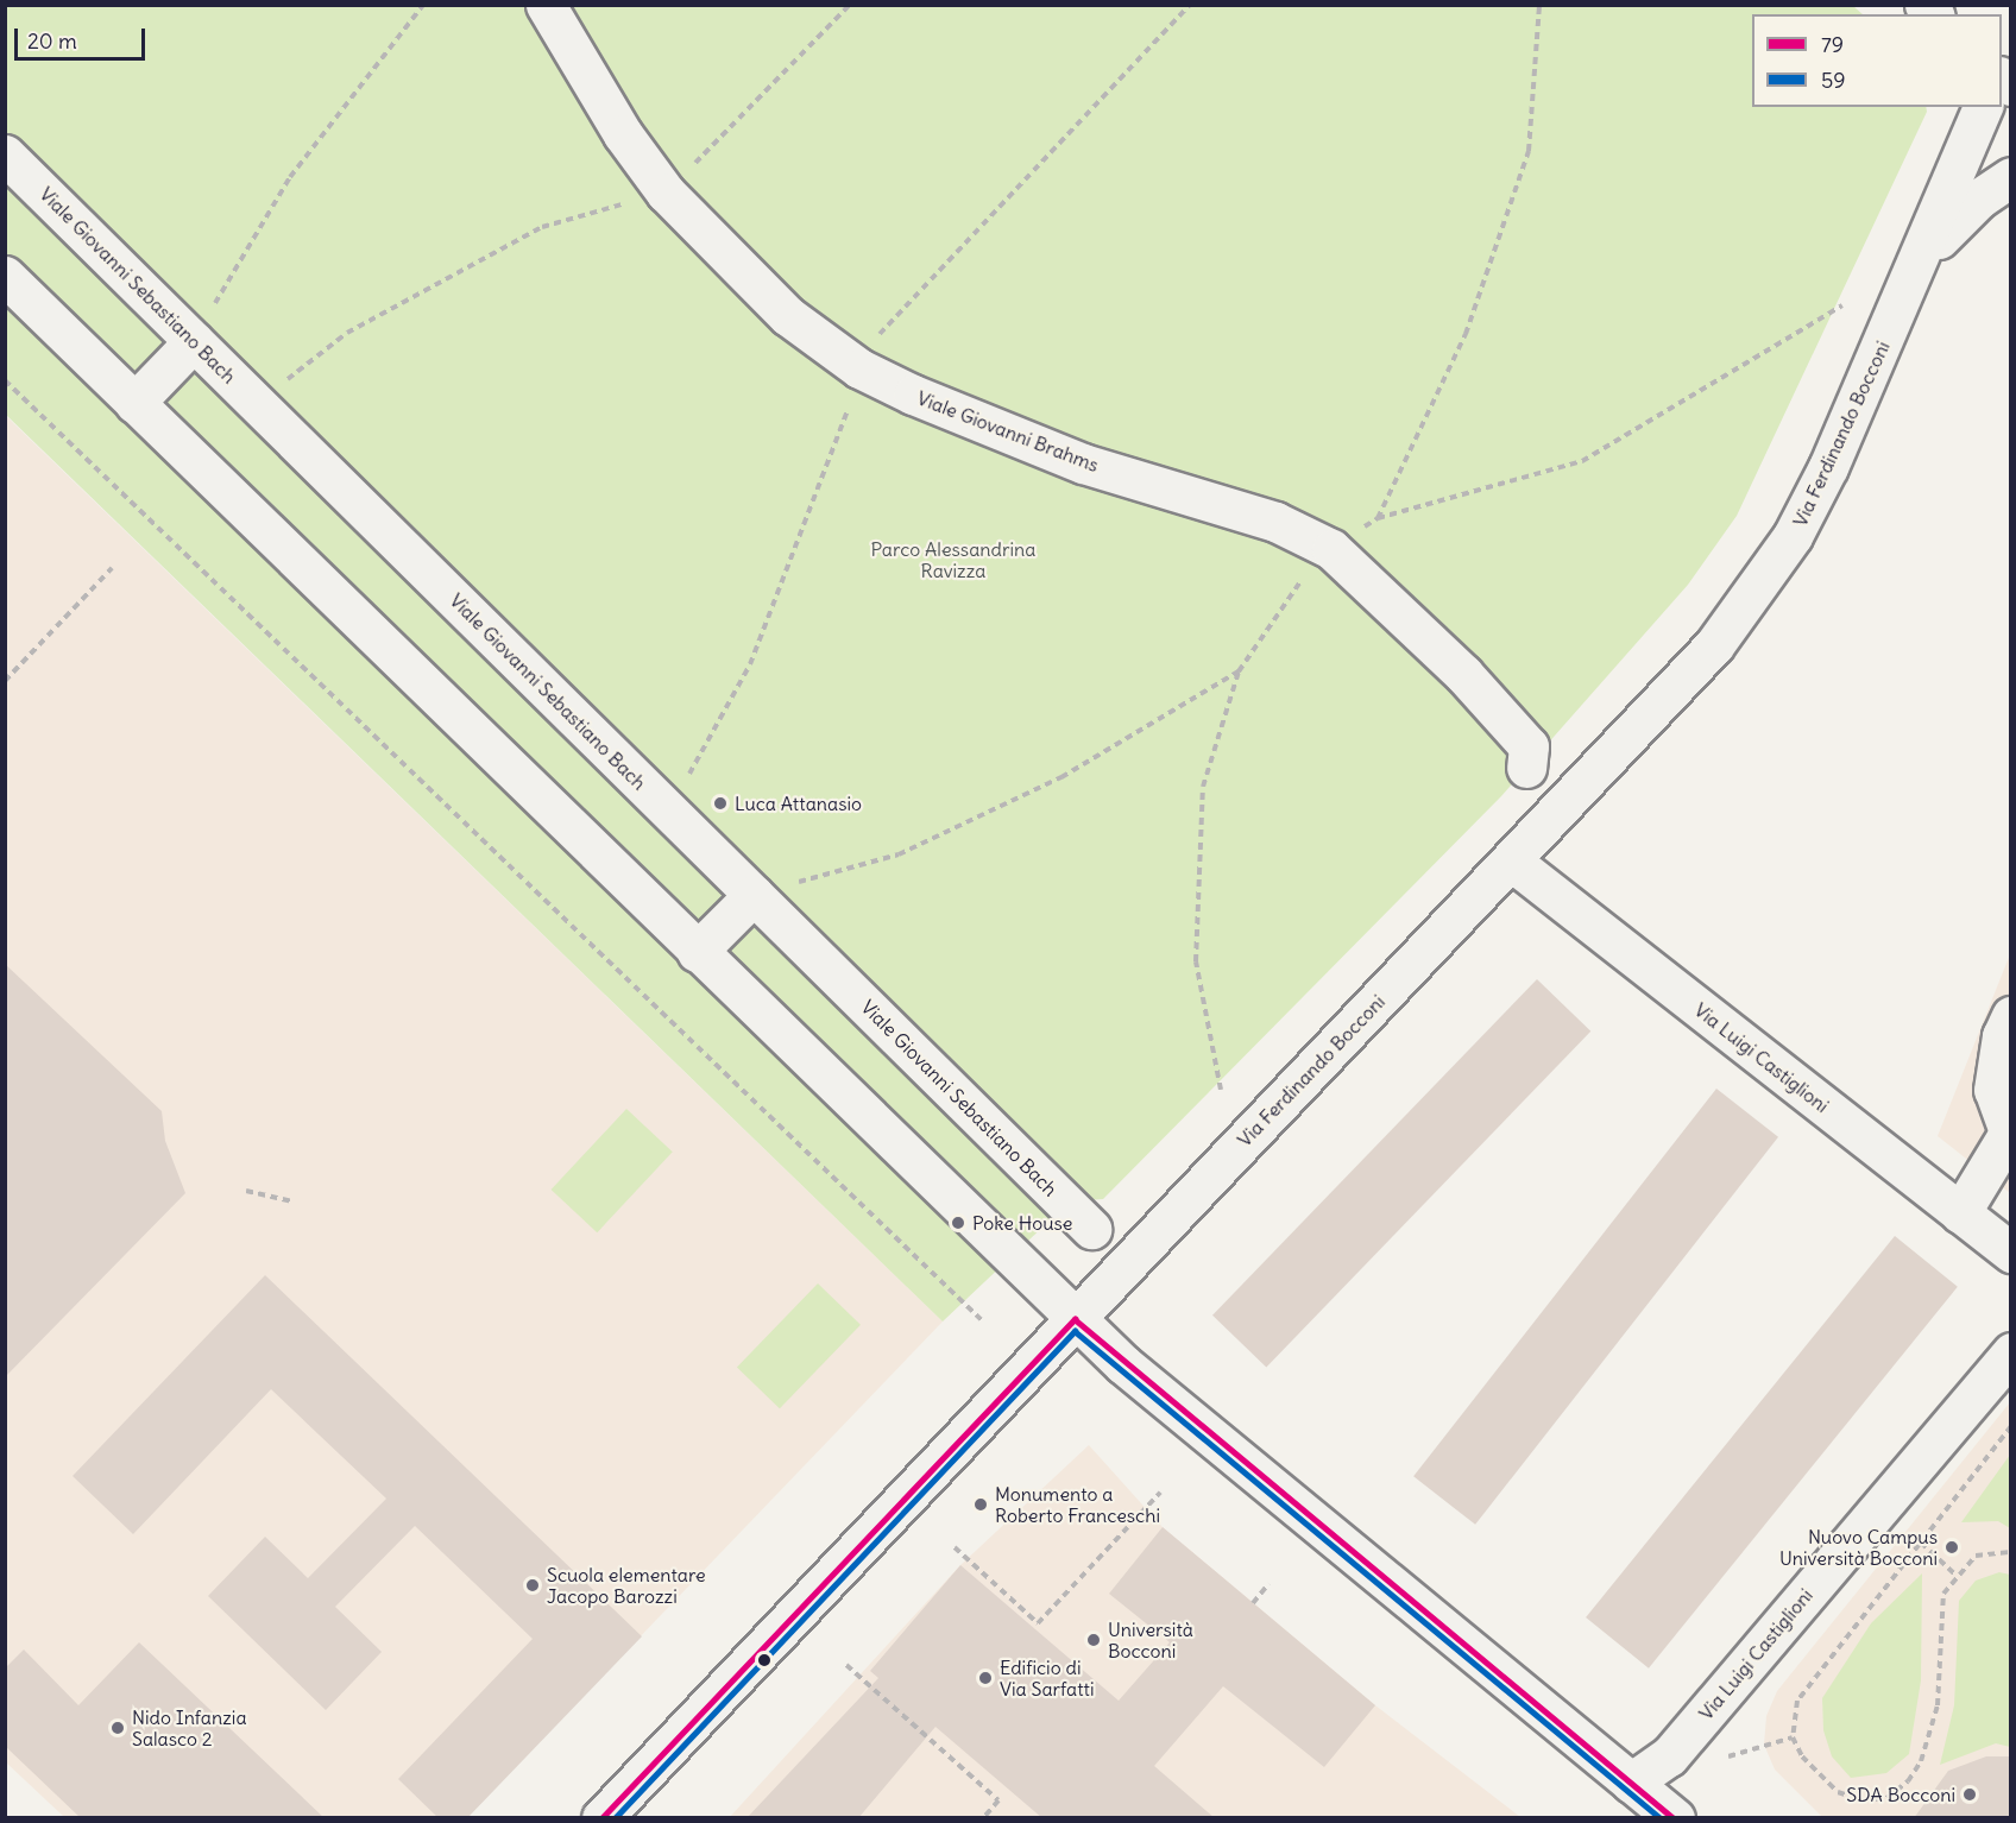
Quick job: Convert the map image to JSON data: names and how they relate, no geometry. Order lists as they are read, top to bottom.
{
  "streets": {
    "street": [
      "Viale Giovanni Sebastiano Bach",
      "Viale Giovanni Brahms",
      "Via Ferdinando Bocconi",
      "Via Luigi Castiglioni"
    ]
  },
  "crossings": [
    ["Via Ferdinando Bocconi", "Via Luigi Castiglioni"]
  ],
  "parks": ["Parco Alessandrina Ravizza"],
  "places": [
    "Luca Attanasio",
    "Poke House",
    "Monumento a Roberto Franceschi",
    "Nuovo Campus Università Bocconi",
    "Scuola elementare Jacopo Barozzi",
    "Università Bocconi",
    "Edificio di Via Sarfatti",
    "Nido Infanzia Salasco 2",
    "SDA Bocconi"
  ],
  "lines": ["transit line 79", "transit line 59"],
  "legend": ["79", "59"],
  "scale_bar": "20 m"
}
